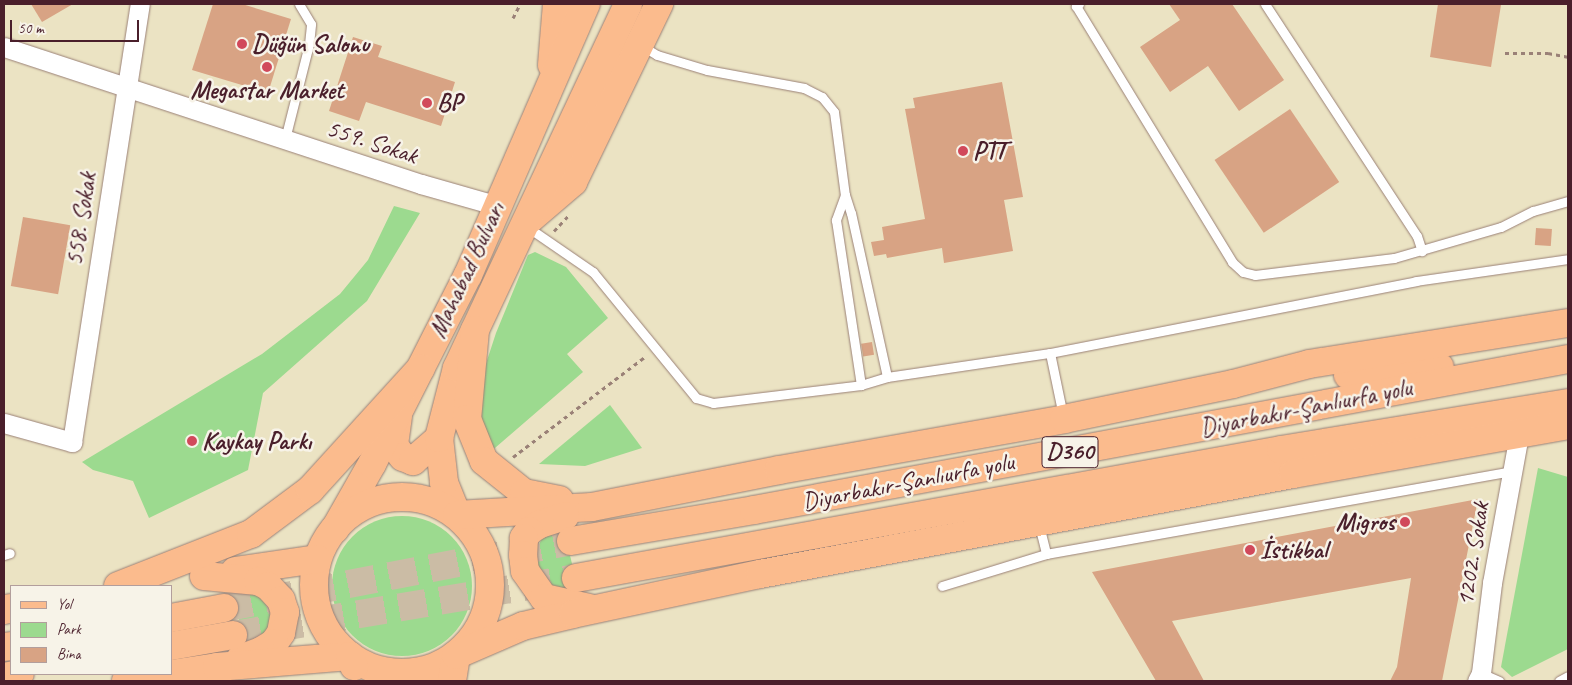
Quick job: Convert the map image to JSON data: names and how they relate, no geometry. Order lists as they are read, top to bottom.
{
  "streets": {
    "main road": ["Mahabad Bulvarı", "Diyarbakır-Şanlıurfa yolu", "D360"],
    "street": ["559. Sokak", "558. Sokak", "1202. Sokak"]
  },
  "crossings": [
    ["559. Sokak", "558. Sokak"],
    ["559. Sokak", "Mahabad Bulvarı"],
    ["Diyarbakır-Şanlıurfa yolu", "1202. Sokak"]
  ],
  "places": [
    "Düğün Salonu",
    "Megastar Market",
    "BP",
    "PTT",
    "Kaykay Parkı",
    "Migros",
    "İstikbal"
  ],
  "legend": ["Yol", "Park", "Bina"],
  "scale_bar": "50 m"
}
